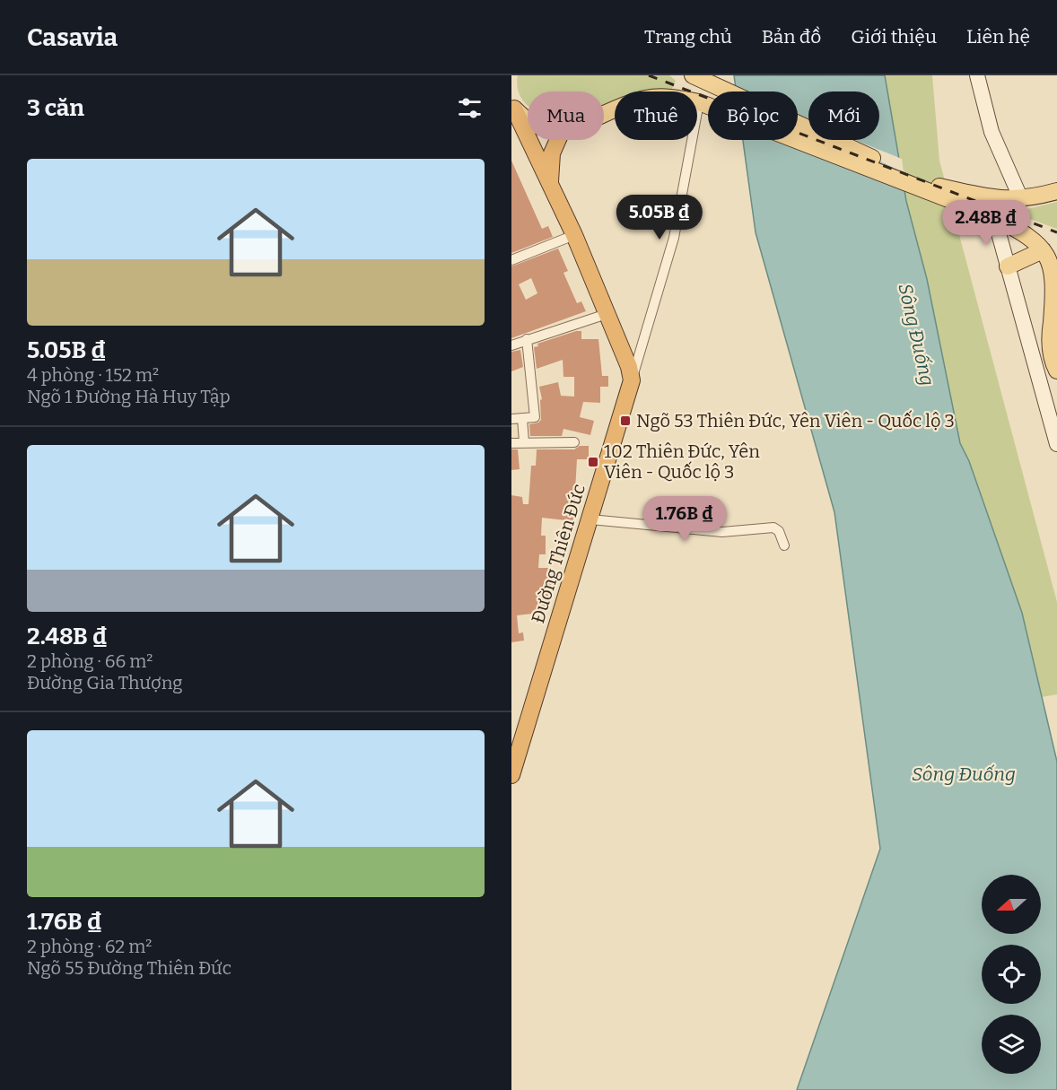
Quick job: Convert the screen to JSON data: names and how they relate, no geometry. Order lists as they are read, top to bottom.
{
  "streets": {
    "highway": ["Đường Thiên Đức"]
  },
  "water": ["Sông Đuống"],
  "places": {
    "transit": ["Ngõ 53 Thiên Đức, Yên Viên - Quốc lộ 3", "102 Thiên Đức, Yên Viên - Quốc lộ 3"]
  },
  "north": "left",
  "page": {
    "header": "Casavia",
    "nav": [
      "Trang chủ",
      "Bản đồ",
      "Giới thiệu",
      "Liên hệ"
    ],
    "heading": "3 căn",
    "chip": [
      "Mua",
      "Thuê",
      "Bộ lọc",
      "Mới"
    ],
    "list": [
      {
        "name": "5.05B ₫",
        "note": "4 phòng · 152 m² · Ngõ 1 Đường Hà Huy Tập"
      },
      {
        "name": "2.48B ₫",
        "note": "2 phòng · 66 m² · Đường Gia Thượng"
      },
      {
        "name": "1.76B ₫",
        "note": "2 phòng · 62 m² · Ngõ 55 Đường Thiên Đức"
      }
    ],
    "price": ["5.05B ₫", "2.48B ₫", "1.76B ₫"]
  }
}
